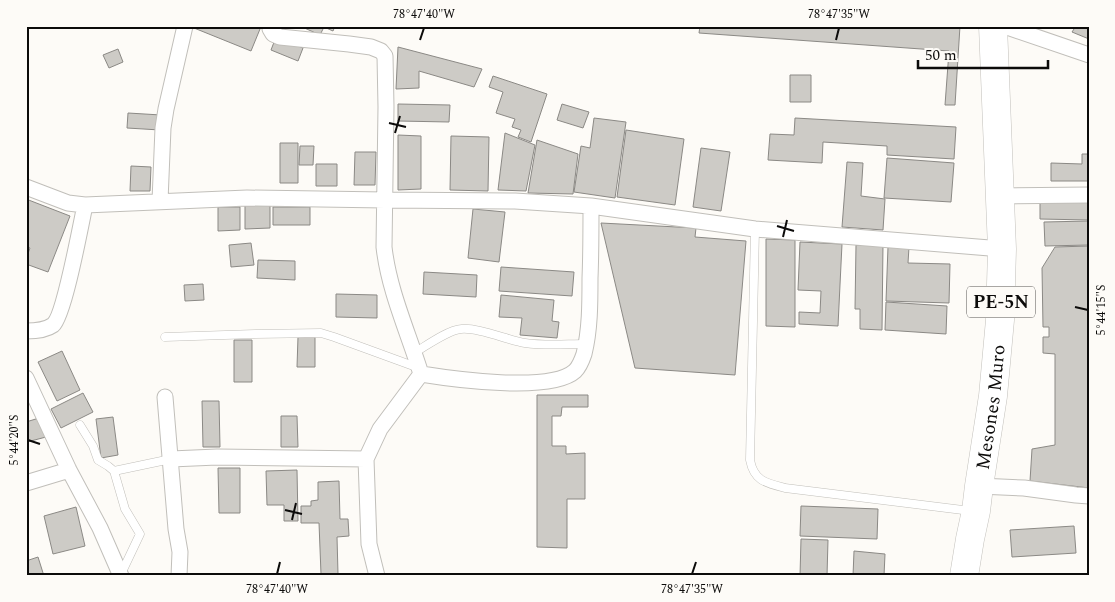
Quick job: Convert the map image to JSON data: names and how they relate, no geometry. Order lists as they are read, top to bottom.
{
  "streets": {
    "highway": ["PE-5N", "Mesones Muro"]
  },
  "scale_bar": "50 m",
  "coordinates": [
    "78°47'40\"W",
    "78°47'35\"W",
    "5°44'15\"S",
    "5°44'20\"S"
  ]
}
